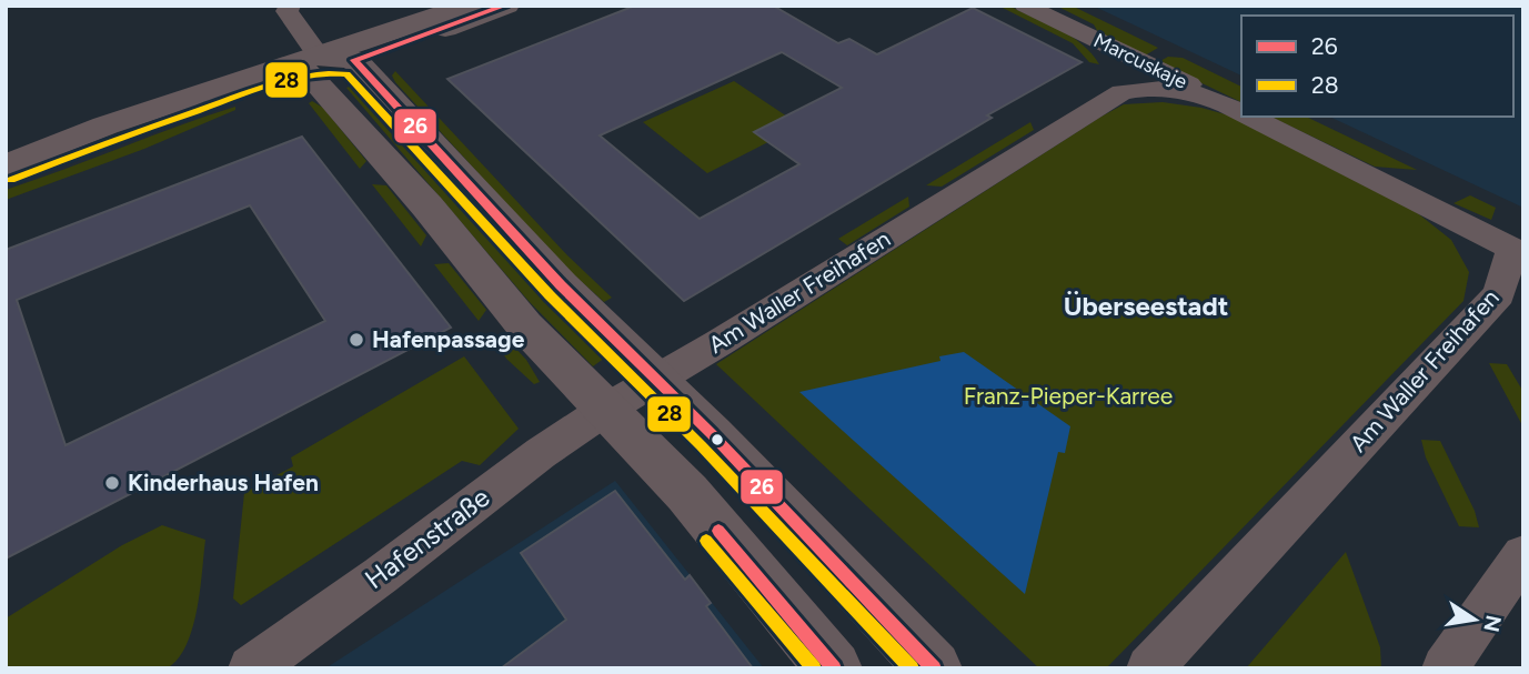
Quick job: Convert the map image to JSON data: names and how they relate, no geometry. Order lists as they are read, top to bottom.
{
  "streets": {
    "street": ["Marcuskaje", "Am Waller Freihafen", "Hafenstraße"]
  },
  "crossings": [
    ["Marcuskaje", "Am Waller Freihafen"],
    ["Am Waller Freihafen", "Hafenstraße"]
  ],
  "districts": ["Überseestadt"],
  "parks": ["Franz-Pieper-Karree"],
  "places": ["Hafenpassage", "Kinderhaus Hafen"],
  "lines": ["transit line 26", "transit line 28"],
  "legend": ["26", "28"],
  "north": "right"
}
